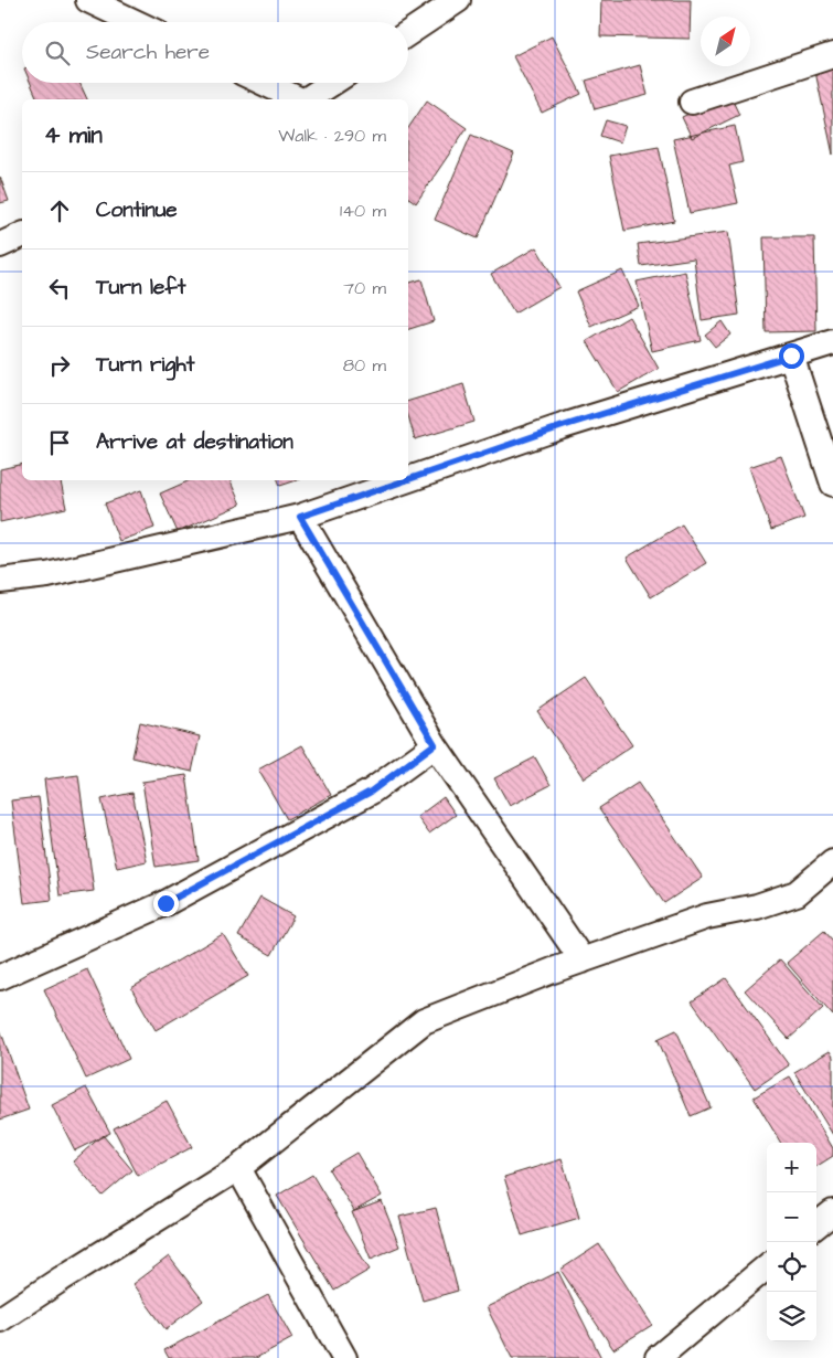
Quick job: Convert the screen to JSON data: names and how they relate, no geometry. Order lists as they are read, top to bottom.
{
  "north": "top right",
  "page": {
    "search": "Search here",
    "heading": ["4 min", "Walk · 290 m"],
    "list": [
      ["Continue", "140 m"],
      ["Turn left", "70 m"],
      ["Turn right", "80 m"],
      "Arrive at destination"
    ],
    "map_buttons": ["+", "−"]
  }
}
